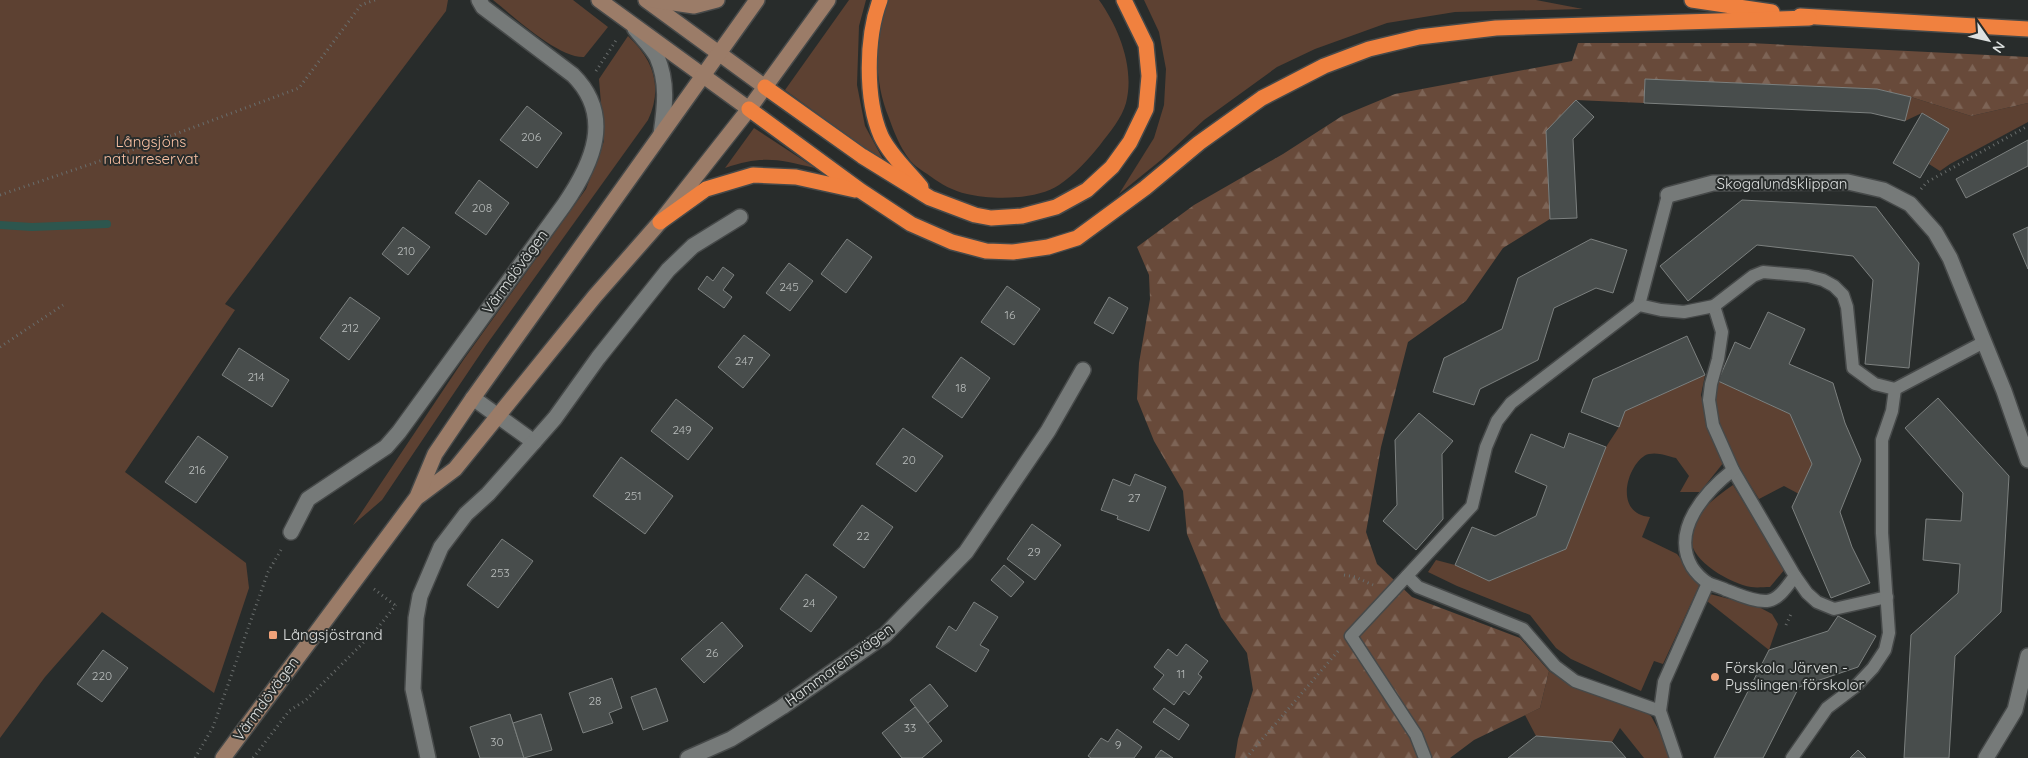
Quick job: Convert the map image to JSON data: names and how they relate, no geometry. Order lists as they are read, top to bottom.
{
  "streets": {
    "main road": ["Värmdövägen"],
    "street": ["Skogalundsklippan", "Hammarensvägen"]
  },
  "parks": ["Långsjöns naturreservat"],
  "places": {
    "transit": ["Långsjöstrand"],
    "other": ["Förskola Järven - Pysslingen förskolor"]
  },
  "house_numbers": [
    "206",
    "208",
    "210",
    "245",
    "16",
    "212",
    "247",
    "214",
    "18",
    "249",
    "20",
    "216",
    "251",
    "27",
    "22",
    "29",
    "253",
    "24",
    "26",
    "11",
    "220",
    "28",
    "33",
    "30",
    "9"
  ],
  "north": "bottom right"
}
